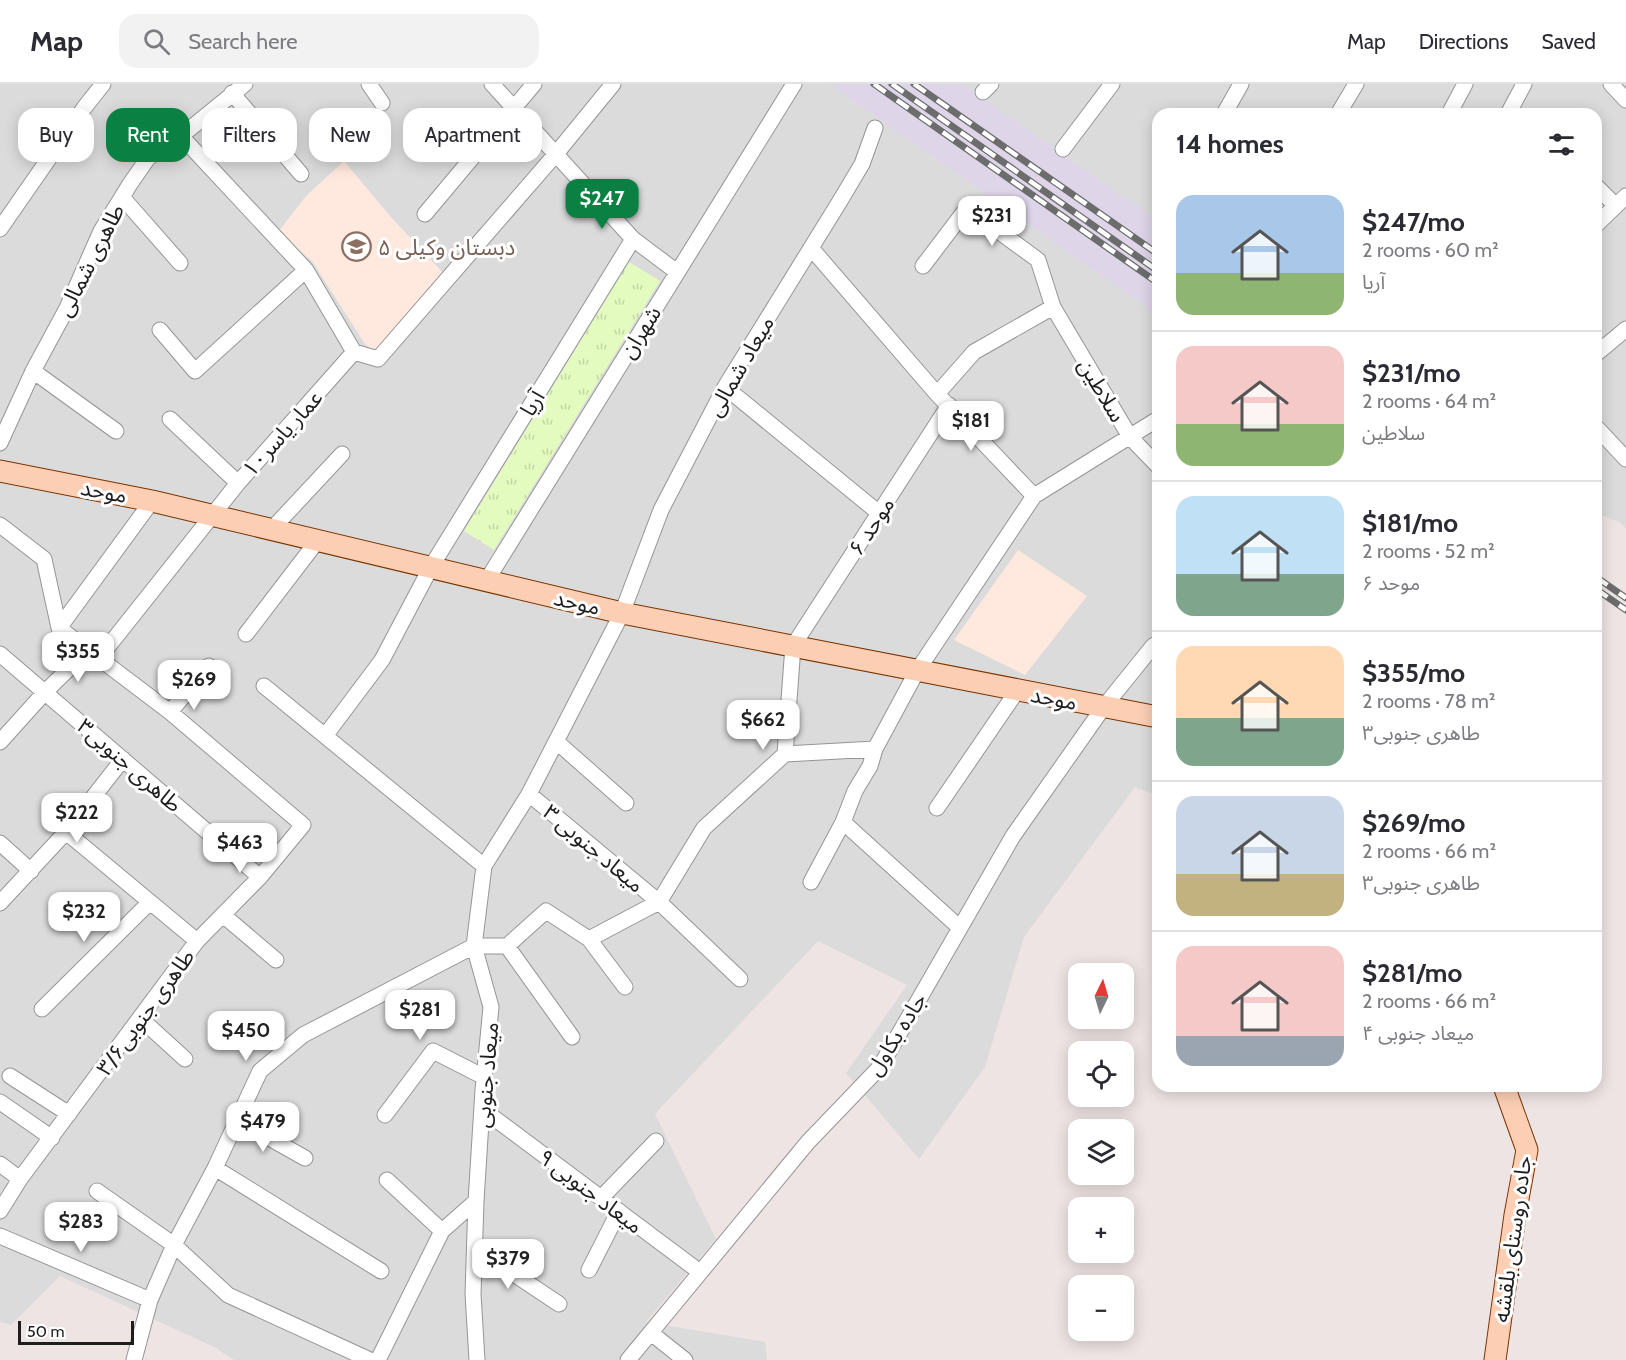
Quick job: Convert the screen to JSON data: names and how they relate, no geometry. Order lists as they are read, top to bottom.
{
  "streets": {
    "street": [
      "طاهری شمالی",
      "شهران",
      "میعاد شمالی",
      "سلاطین",
      "آریا",
      "عمار یاسر۱۰",
      "موحد",
      "موحد ۶",
      "طاهری جنوبی۳",
      "میعاد جنوبی ۳",
      "طاهری جنوبی۳/۶",
      "جاده بکاول",
      "میعاد جنوبی",
      "میعاد جنوبی ۹",
      "جاده روستای بلقشه"
    ]
  },
  "crossings": [
    ["شهران", "موحد"],
    ["میعاد شمالی", "موحد"],
    ["میعاد شمالی", "میعاد جنوبی"],
    ["آریا", "موحد"],
    ["عمار یاسر۱۰", "موحد"],
    ["عمار یاسر۱۰", "طاهری جنوبی۳"],
    ["موحد", "موحد ۶"],
    ["موحد", "جاده بکاول"],
    ["موحد", "میعاد جنوبی"],
    ["طاهری جنوبی۳", "طاهری جنوبی۳/۶"],
    ["میعاد جنوبی ۳", "میعاد جنوبی"],
    ["جاده بکاول", "میعاد جنوبی ۹"],
    ["میعاد جنوبی", "میعاد جنوبی ۹"]
  ],
  "places": {
    "school or university": ["دبستان وکیلی ۵"]
  },
  "scale_bar": "50 m",
  "north": "top",
  "page": {
    "header": "Map",
    "search": "Search here",
    "nav": ["Map", "Directions", "Saved"],
    "chip": [
      "Buy",
      "Rent",
      "Filters",
      "New",
      "Apartment"
    ],
    "heading": "14 homes",
    "price": [
      "$247",
      "$231",
      "$181",
      "$355",
      "$269",
      "$662",
      "$222",
      "$463",
      "$232",
      "$281",
      "$450",
      "$479",
      "$283",
      "$379"
    ],
    "list": [
      {
        "name": "$247/mo",
        "note": "2 rooms · 60 m² · آریا"
      },
      {
        "name": "$231/mo",
        "note": "2 rooms · 64 m² · سلاطین"
      },
      {
        "name": "$181/mo",
        "note": "2 rooms · 52 m² · موحد ۶"
      },
      {
        "name": "$355/mo",
        "note": "2 rooms · 78 m² · طاهری جنوبی۳"
      },
      {
        "name": "$269/mo",
        "note": "2 rooms · 66 m² · طاهری جنوبی۳"
      },
      {
        "name": "$281/mo",
        "note": "2 rooms · 66 m² · میعاد جنوبی ۴"
      }
    ],
    "map_buttons": ["+", "−"],
    "scale": "50 m"
  }
}
